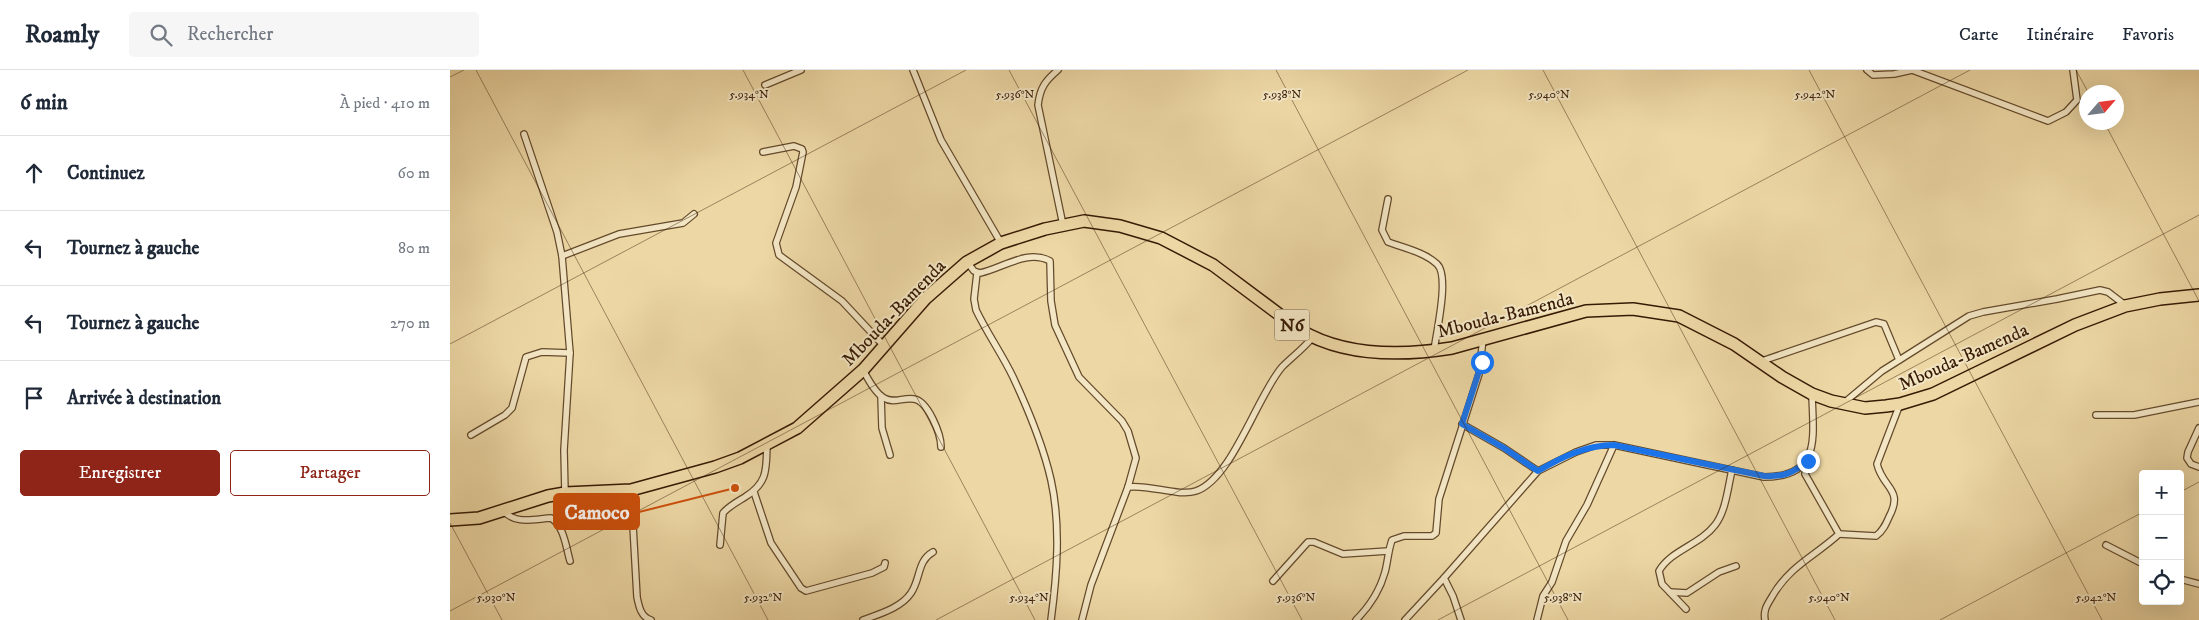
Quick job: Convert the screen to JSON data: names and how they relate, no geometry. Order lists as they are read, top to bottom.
{
  "streets": {
    "highway": ["Mbouda-Bamenda", "N6"]
  },
  "places": ["Camoco"],
  "north": "top right",
  "page": {
    "header": "Roamly",
    "search": "Rechercher",
    "nav": ["Carte", "Itinéraire", "Favoris"],
    "heading": ["6 min", "À pied · 410 m"],
    "list": [
      ["Continuez", "60 m"],
      ["Tournez à gauche", "80 m"],
      ["Tournez à gauche", "270 m"],
      "Arrivée à destination"
    ],
    "buttons": ["Enregistrer", "Partager"],
    "map_buttons": ["+", "−"]
  },
  "coordinates": [
    "5.934°N",
    "5.936°N",
    "5.938°N",
    "5.940°N",
    "5.942°N",
    "5.930°N",
    "5.932°N"
  ]
}
